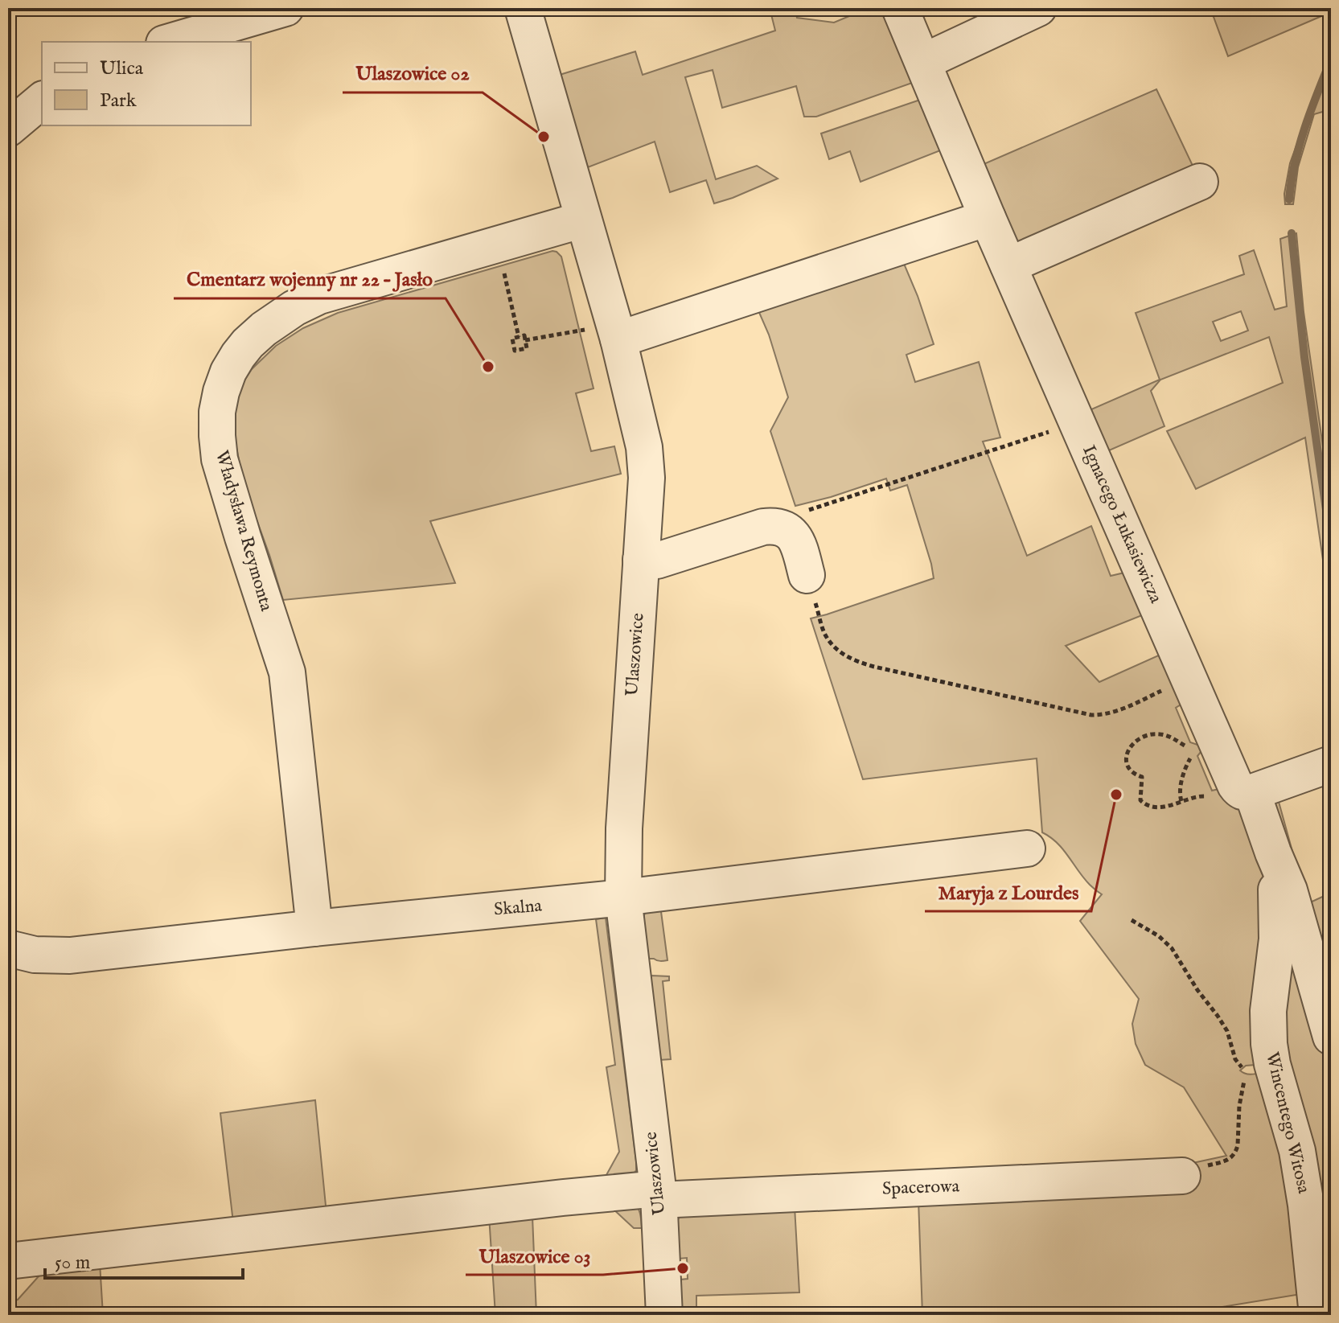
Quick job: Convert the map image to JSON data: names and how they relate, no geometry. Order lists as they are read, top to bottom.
{
  "streets": {
    "street": [
      "Ignacego Łukasiewicza",
      "Władysława Reymonta",
      "Ulaszowice",
      "Skalna",
      "Wincentego Witosa",
      "Spacerowa"
    ]
  },
  "crossings": [
    ["Ignacego Łukasiewicza", "Wincentego Witosa"],
    ["Władysława Reymonta", "Ulaszowice"],
    ["Władysława Reymonta", "Skalna"],
    ["Ulaszowice", "Skalna"],
    ["Ulaszowice", "Spacerowa"]
  ],
  "places": [
    "Ulaszowice 02",
    "Cmentarz wojenny nr 22 – Jasło",
    "Maryja z Lourdes",
    "Ulaszowice 03"
  ],
  "legend": ["Ulica", "Park"],
  "scale_bar": "50 m"
}
